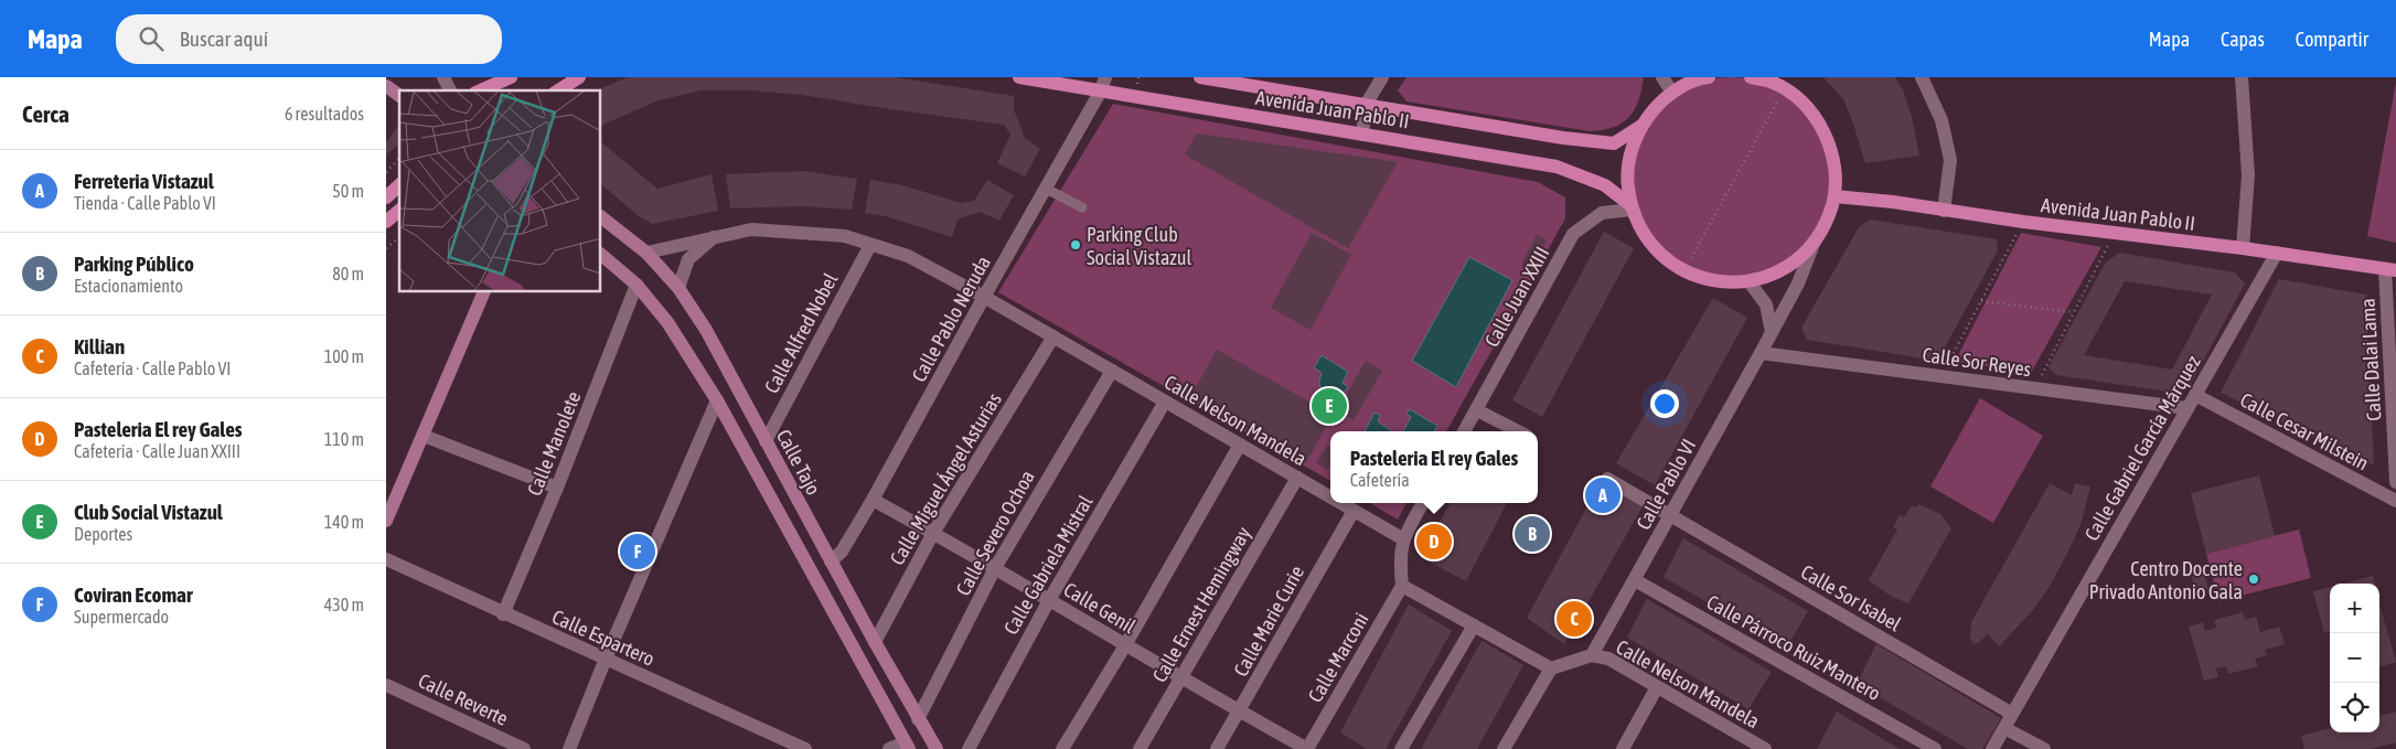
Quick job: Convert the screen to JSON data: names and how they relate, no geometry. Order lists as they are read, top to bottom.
{
  "streets": {
    "main road": ["Avenida Juan Pablo II"],
    "street": [
      "Calle Juan XXIII",
      "Calle Pablo Neruda",
      "Calle Alfred Nobel",
      "Calle Dalai Lama",
      "Calle Sor Reyes",
      "Calle Nelson Mandela",
      "Calle Cesar Milstein",
      "Calle Manolete",
      "Calle Gabriel García Márquez",
      "Calle Tajo",
      "Calle Miguel Ángel Asturias",
      "Calle Pablo VI",
      "Calle Severo Ochoa",
      "Calle Gabriela Mistral",
      "Calle Sor Isabel",
      "Calle Ernest Hemingway",
      "Calle Genil",
      "Calle Marie Curie",
      "Calle Espartero",
      "Calle Párroco Ruiz Mantero",
      "Calle Marconi",
      "Calle Reverte"
    ]
  },
  "crossings": [
    ["Avenida Juan Pablo II", "Calle Juan XXIII"],
    ["Avenida Juan Pablo II", "Calle Pablo Neruda"],
    ["Avenida Juan Pablo II", "Calle Dalai Lama"],
    ["Avenida Juan Pablo II", "Calle Gabriel García Márquez"],
    ["Calle Pablo Neruda", "Calle Nelson Mandela"],
    ["Calle Pablo Neruda", "Calle Tajo"],
    ["Calle Pablo Neruda", "Calle Genil"],
    ["Calle Alfred Nobel", "Calle Nelson Mandela"],
    ["Calle Alfred Nobel", "Calle Tajo"],
    ["Calle Sor Reyes", "Calle Gabriel García Márquez"],
    ["Calle Sor Reyes", "Calle Pablo VI"],
    ["Calle Nelson Mandela", "Calle Tajo"],
    ["Calle Nelson Mandela", "Calle Miguel Ángel Asturias"],
    ["Calle Nelson Mandela", "Calle Pablo VI"],
    ["Calle Nelson Mandela", "Calle Severo Ochoa"],
    ["Calle Nelson Mandela", "Calle Gabriela Mistral"],
    ["Calle Nelson Mandela", "Calle Ernest Hemingway"],
    ["Calle Nelson Mandela", "Calle Marie Curie"],
    ["Calle Cesar Milstein", "Calle Gabriel García Márquez"],
    ["Calle Manolete", "Calle Espartero"],
    ["Calle Gabriel García Márquez", "Calle Sor Isabel"],
    ["Calle Tajo", "Calle Miguel Ángel Asturias"],
    ["Calle Tajo", "Calle Severo Ochoa"],
    ["Calle Miguel Ángel Asturias", "Calle Genil"],
    ["Calle Pablo VI", "Calle Sor Isabel"],
    ["Calle Pablo VI", "Calle Párroco Ruiz Mantero"],
    ["Calle Severo Ochoa", "Calle Genil"],
    ["Calle Gabriela Mistral", "Calle Genil"],
    ["Calle Ernest Hemingway", "Calle Genil"],
    ["Calle Genil", "Calle Marie Curie"],
    ["Calle Genil", "Calle Marconi"]
  ],
  "places": ["Parking Club Social Vistazul", "Centro Docente Privado Antonio Gala"],
  "page": {
    "header": "Mapa",
    "search": "Buscar aquí",
    "nav": ["Mapa", "Capas", "Compartir"],
    "heading": ["Cerca", "6 resultados"],
    "list": [
      {
        "mark": "A",
        "name": "Ferreteria Vistazul",
        "note": "Tienda · Calle Pablo VI",
        "value": "50 m"
      },
      {
        "mark": "B",
        "name": "Parking Público",
        "note": "Estacionamiento",
        "value": "80 m"
      },
      {
        "mark": "C",
        "name": "Killian",
        "note": "Cafetería · Calle Pablo VI",
        "value": "100 m"
      },
      {
        "mark": "D",
        "name": "Pasteleria El rey Gales",
        "note": "Cafetería · Calle Juan XXIII",
        "value": "110 m"
      },
      {
        "mark": "E",
        "name": "Club Social Vistazul",
        "note": "Deportes",
        "value": "140 m"
      },
      {
        "mark": "F",
        "name": "Coviran Ecomar",
        "note": "Supermercado",
        "value": "430 m"
      }
    ],
    "pins": [
      "E",
      "A",
      "B",
      "D",
      "F",
      "C"
    ],
    "popup": ["Pasteleria El rey Gales", "Cafetería"],
    "map_buttons": ["+", "−"]
  }
}
